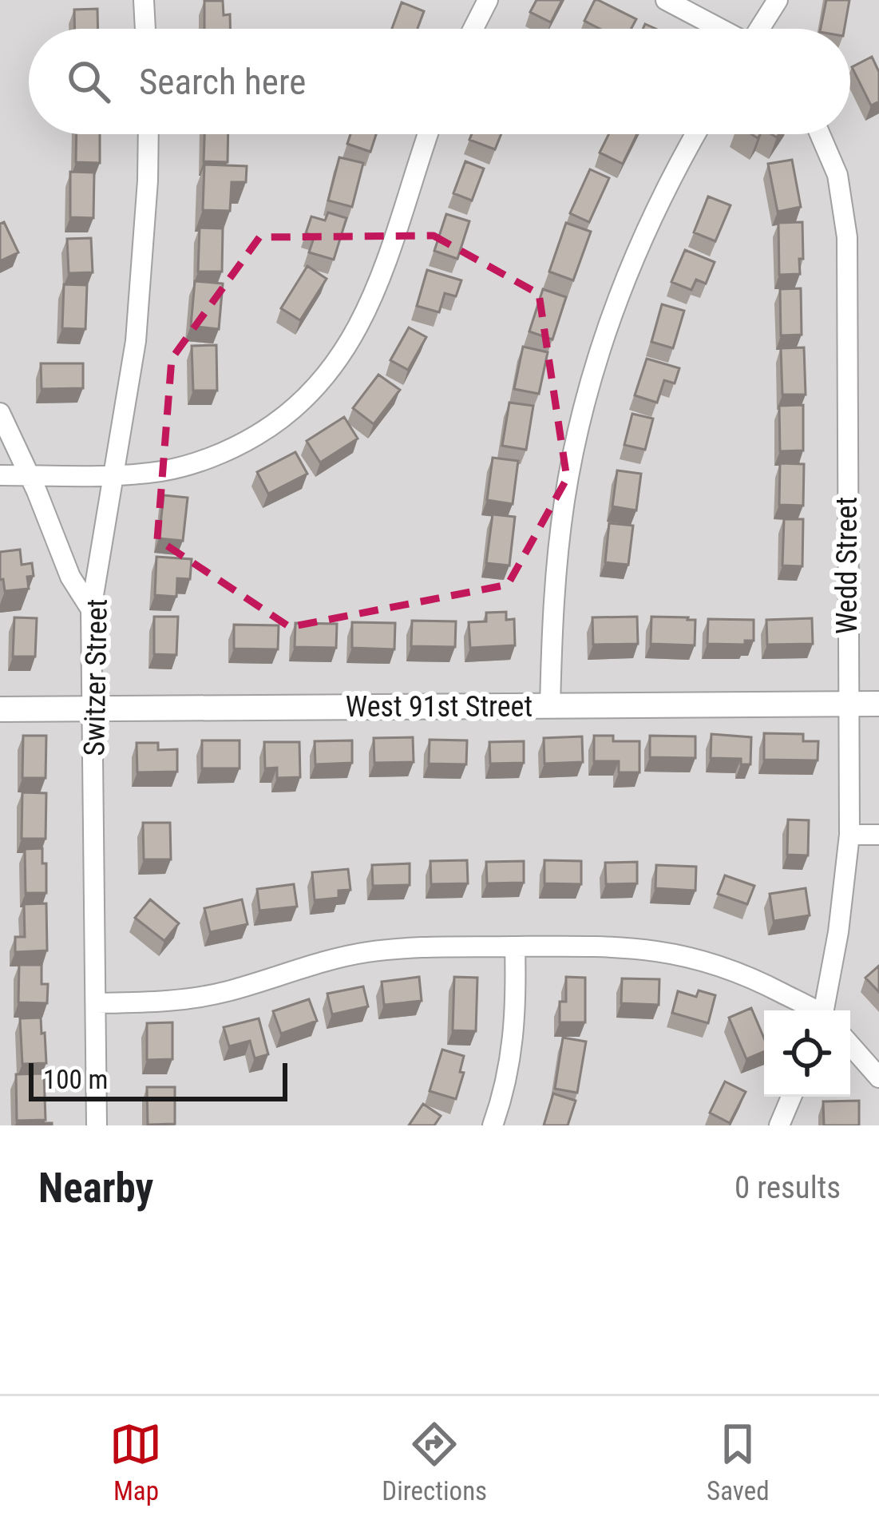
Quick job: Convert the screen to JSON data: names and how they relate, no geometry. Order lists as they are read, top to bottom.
{
  "streets": {
    "street": ["Wedd Street", "Switzer Street", "West 91st Street"]
  },
  "crossings": [
    ["Wedd Street", "West 91st Street"],
    ["Switzer Street", "West 91st Street"]
  ],
  "scale_bar": "100 m",
  "page": {
    "search": "Search here",
    "scale": "100 m",
    "heading": ["Nearby", "0 results"],
    "nav": ["Map", "Directions", "Saved"]
  }
}
